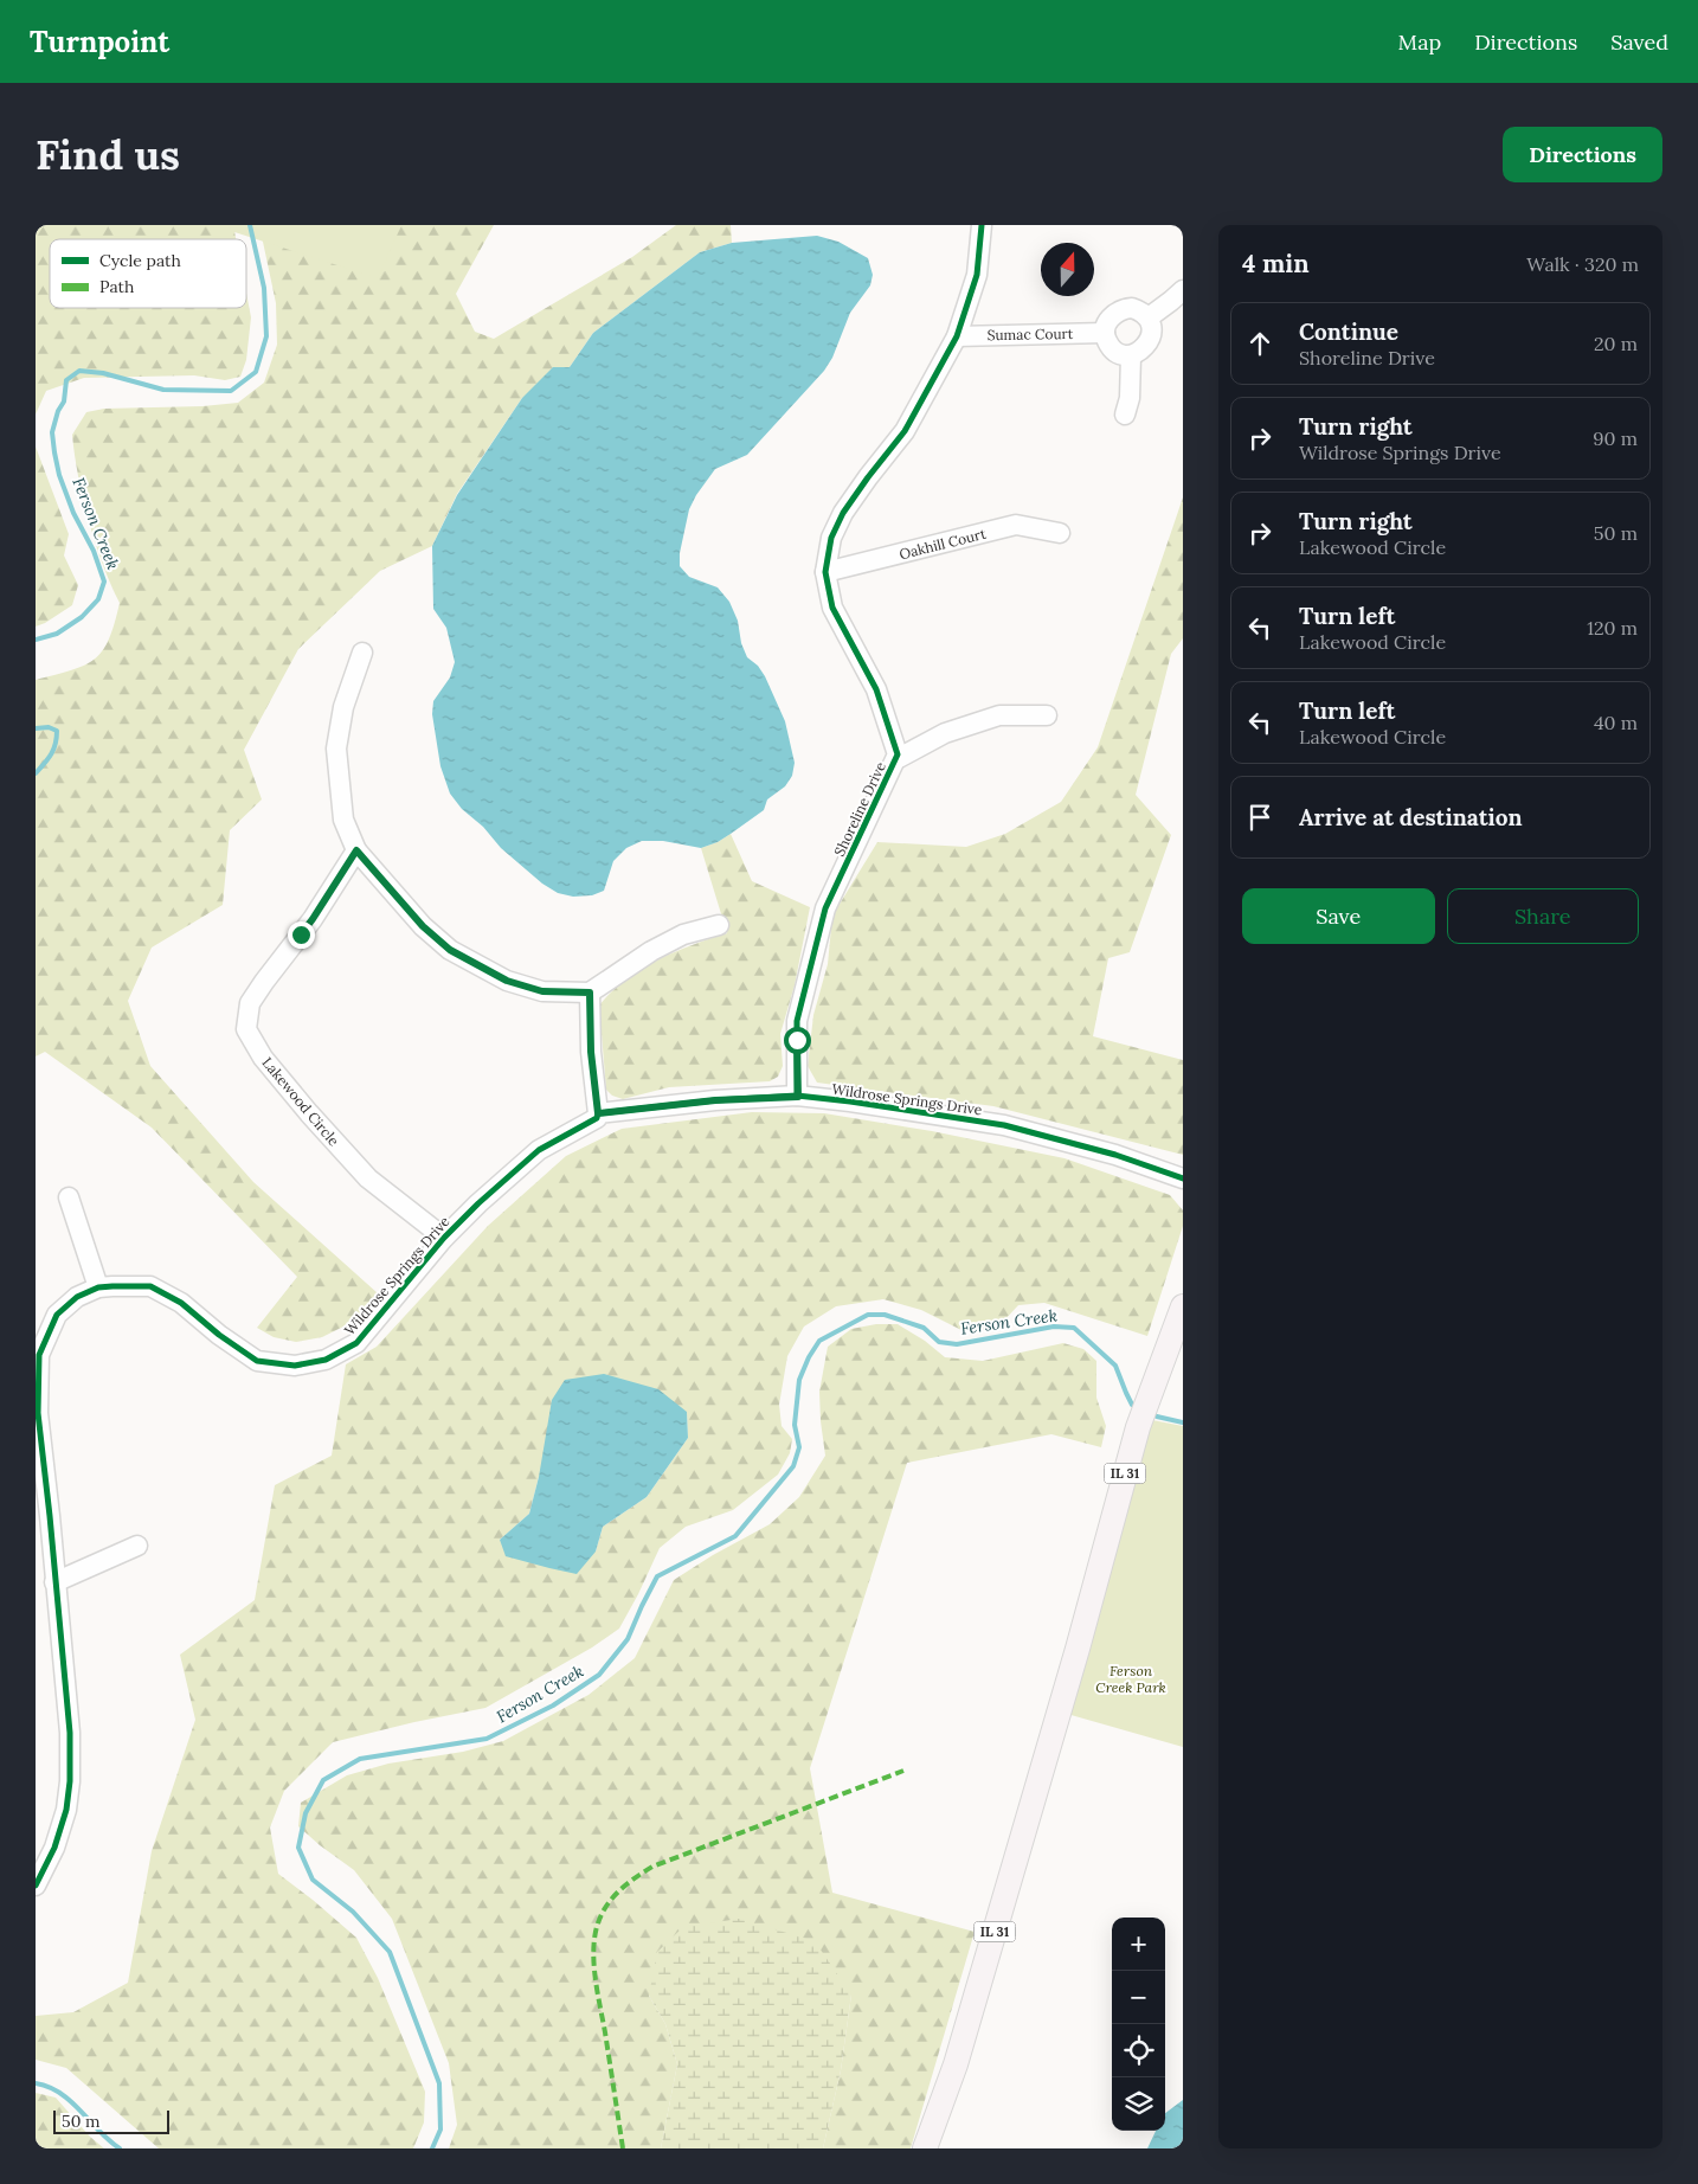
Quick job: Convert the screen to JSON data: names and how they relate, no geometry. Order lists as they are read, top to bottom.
{
  "streets": {
    "main road": ["IL 31"],
    "street": [
      "Sumac Court",
      "Oakhill Court",
      "Shoreline Drive",
      "Wildrose Springs Drive",
      "Lakewood Circle"
    ]
  },
  "crossings": [
    ["Sumac Court", "Shoreline Drive"],
    ["Oakhill Court", "Shoreline Drive"],
    ["Shoreline Drive", "Wildrose Springs Drive"],
    ["Wildrose Springs Drive", "Lakewood Circle"]
  ],
  "water": ["Ferson Creek"],
  "parks": ["Ferson Creek Park"],
  "legend": ["Cycle path", "Path"],
  "scale_bar": "50 m",
  "north": "top",
  "page": {
    "header": "Turnpoint",
    "nav": ["Map", "Directions", "Saved"],
    "buttons": [
      "Directions",
      ["Save", "Share"]
    ],
    "title": "Find us",
    "heading": ["4 min", "Walk · 320 m"],
    "list": [
      ["Continue", "Shoreline Drive", "20 m"],
      ["Turn right", "Wildrose Springs Drive", "90 m"],
      ["Turn right", "Lakewood Circle", "50 m"],
      ["Turn left", "Lakewood Circle", "120 m"],
      ["Turn left", "Lakewood Circle", "40 m"],
      "Arrive at destination"
    ],
    "map_buttons": ["+", "−"],
    "scale": "50 m"
  }
}
